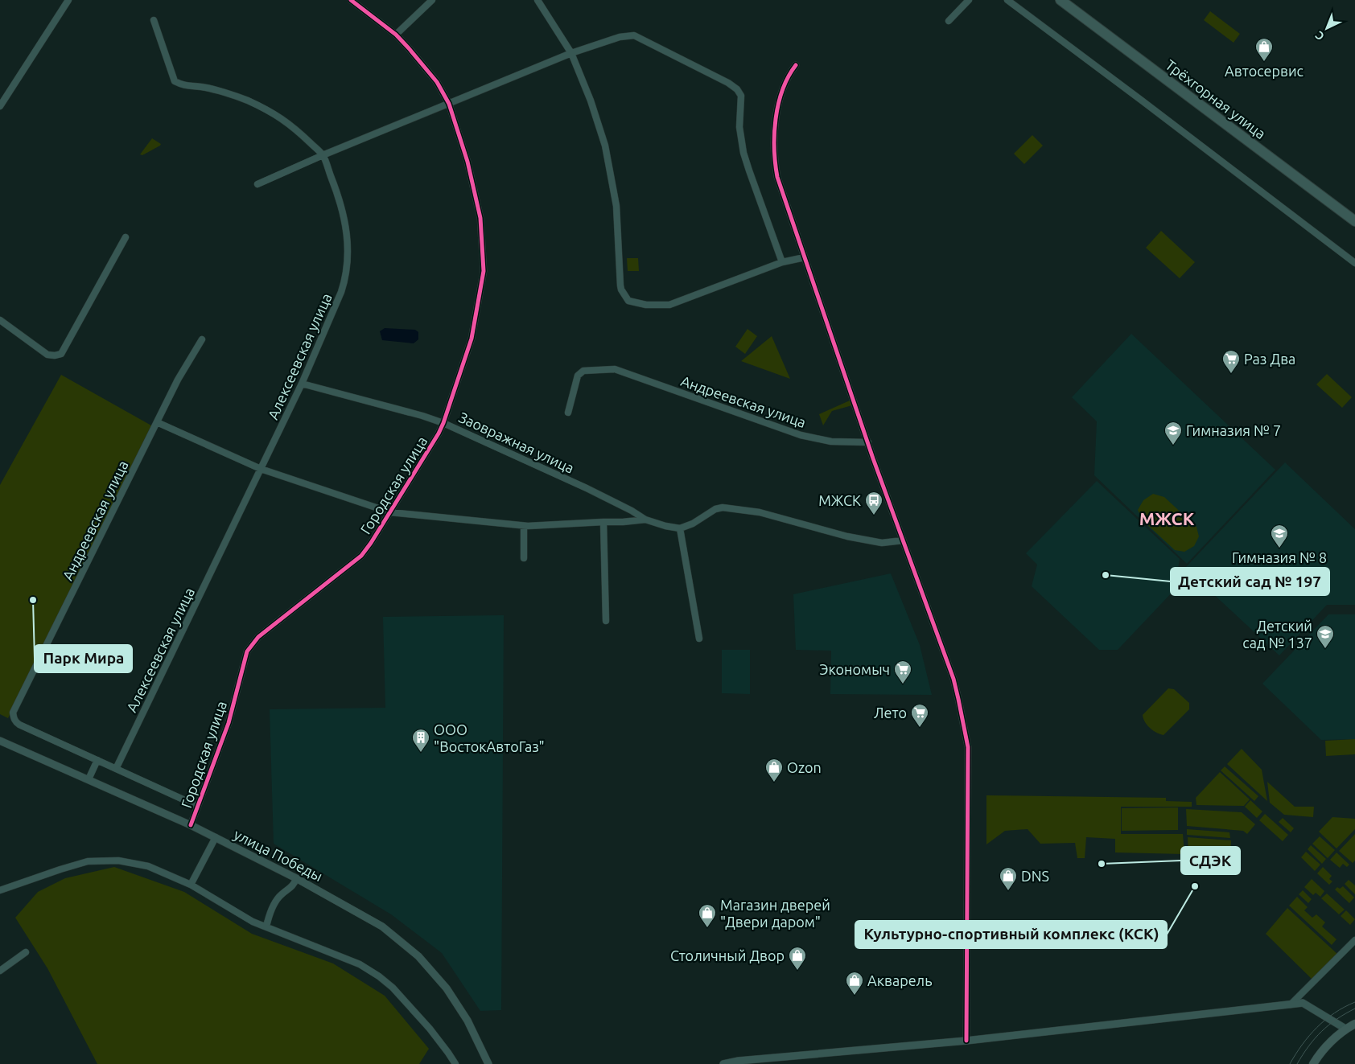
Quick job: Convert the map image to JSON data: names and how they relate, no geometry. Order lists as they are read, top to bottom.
{
  "streets": {
    "highway": ["Трёхгорная улица"],
    "street": [
      "Алексеевская улица",
      "Андреевская улица",
      "Заовражная улица",
      "Городская улица",
      "улица Победы"
    ]
  },
  "crossings": [
    ["Алексеевская улица", "Заовражная улица"],
    ["Заовражная улица", "Городская улица"],
    ["Городская улица", "улица Победы"]
  ],
  "districts": ["МЖСК"],
  "places": {
    "shop": [
      "Автосервис",
      "Ozon",
      "DNS",
      "Магазин дверей \"Двери даром\"",
      "Столичный Двор",
      "Акварель"
    ],
    "supermarket": ["Раз Два", "Экономыч", "Лето"],
    "school or university": ["Гимназия № 7", "Гимназия № 8", "Детский сад № 137"],
    "bus stop": ["МЖСК"],
    "other": [
      "Детский сад № 197",
      "Парк Мира",
      "СДЭК",
      "Культурно-спортивный комплекс (КСК)"
    ],
    "building": ["ООО \"ВостокАвтоГаз\""]
  },
  "north": "bottom left"
}
